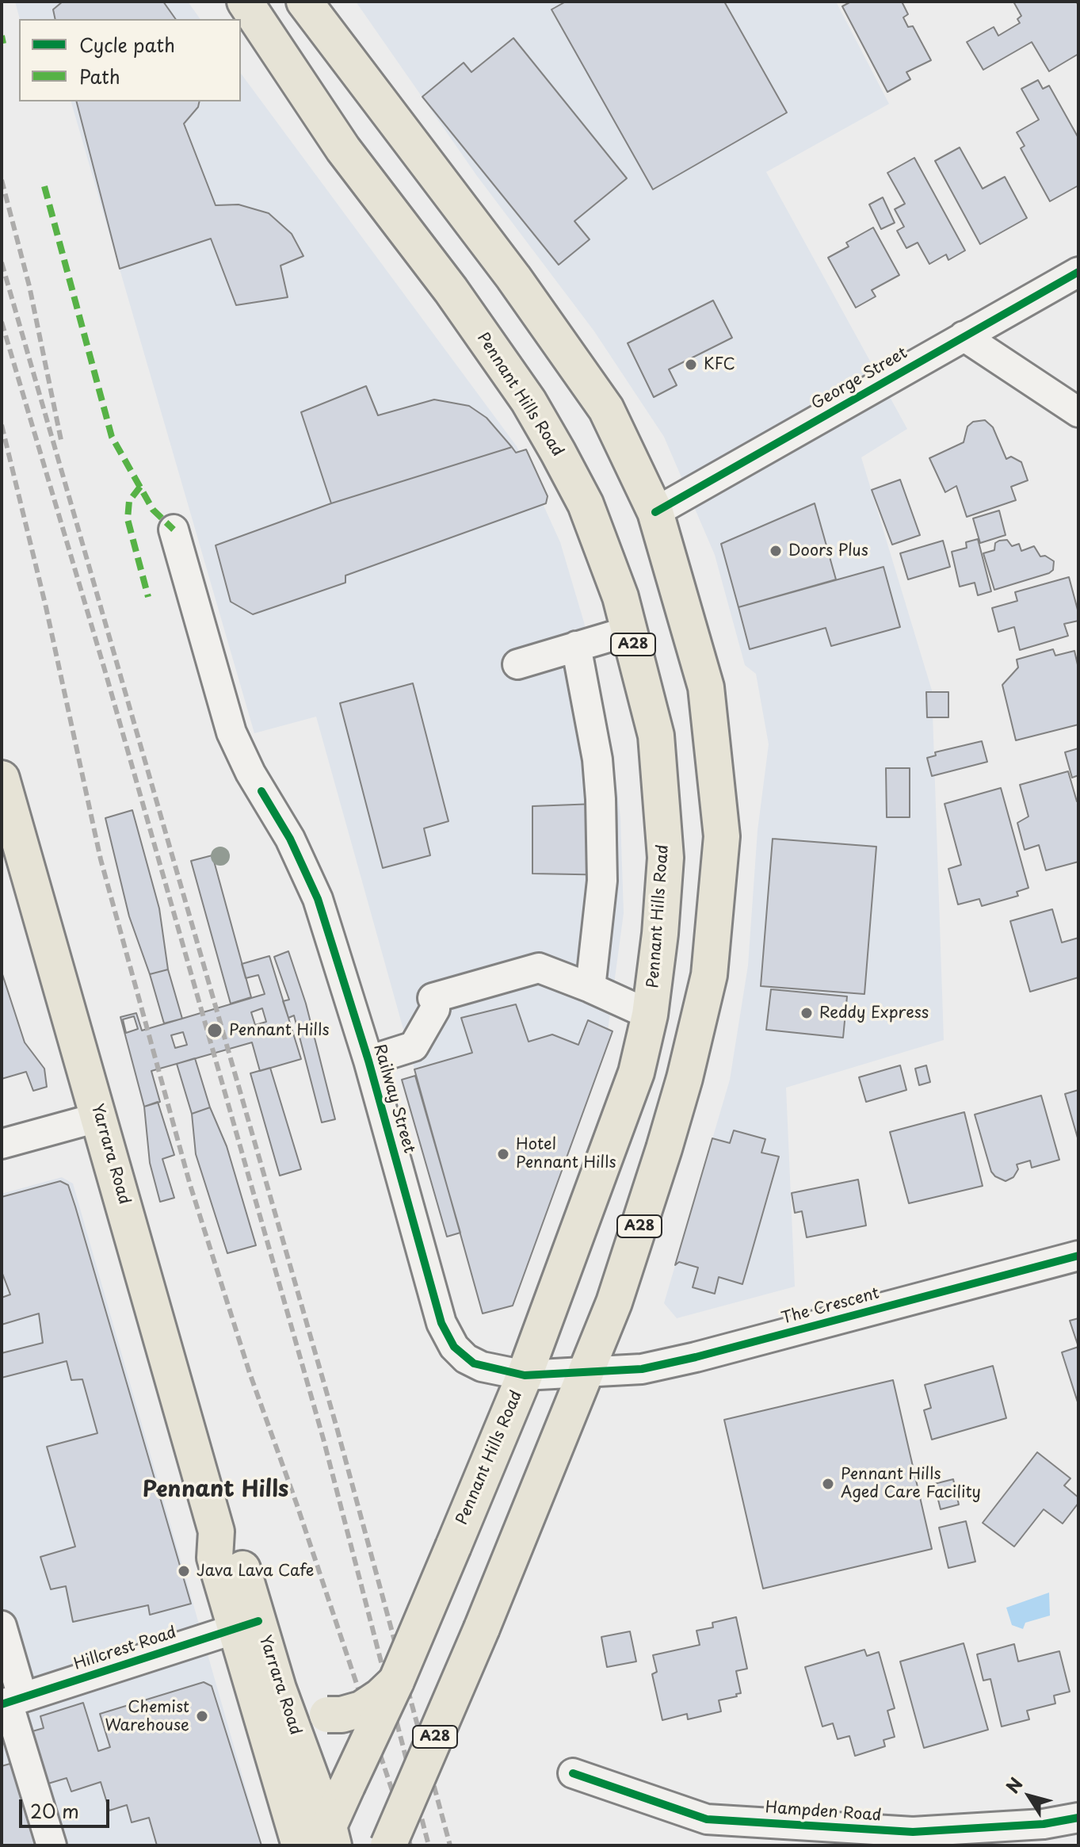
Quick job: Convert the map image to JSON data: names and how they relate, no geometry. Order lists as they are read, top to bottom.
{
  "streets": {
    "main road": ["Pennant Hills Road", "A28", "Yarrara Road"],
    "street": [
      "George Street",
      "Railway Street",
      "The Crescent",
      "Hillcrest Road",
      "Hampden Road"
    ]
  },
  "crossings": [
    ["George Street", "A28"],
    ["Pennant Hills Road", "Railway Street"],
    ["Pennant Hills Road", "Yarrara Road"],
    ["A28", "Railway Street"],
    ["A28", "The Crescent"],
    ["Railway Street", "The Crescent"],
    ["Yarrara Road", "Hillcrest Road"]
  ],
  "districts": ["Pennant Hills"],
  "places": [
    "KFC",
    "Doors Plus",
    "Reddy Express",
    "Pennant Hills",
    "Hotel Pennant Hills",
    "Pennant Hills Aged Care Facility",
    "Java Lava Cafe",
    "Chemist Warehouse"
  ],
  "legend": ["Cycle path", "Path"],
  "scale_bar": "20 m",
  "north": "top left"
}
